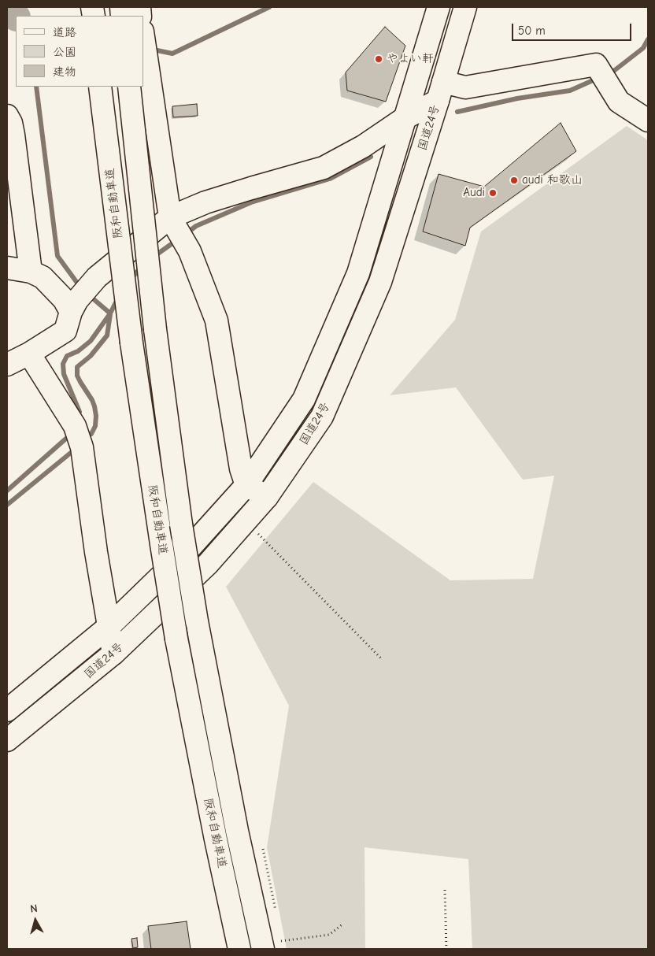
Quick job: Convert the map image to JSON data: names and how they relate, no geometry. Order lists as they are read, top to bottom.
{
  "streets": {
    "main road": ["国道24号", "阪和自動車道"]
  },
  "places": ["やよい軒", "audi 和歌山", "Audi"],
  "legend": ["道路", "公園", "建物"],
  "scale_bar": "50 m",
  "north": "top"
}
